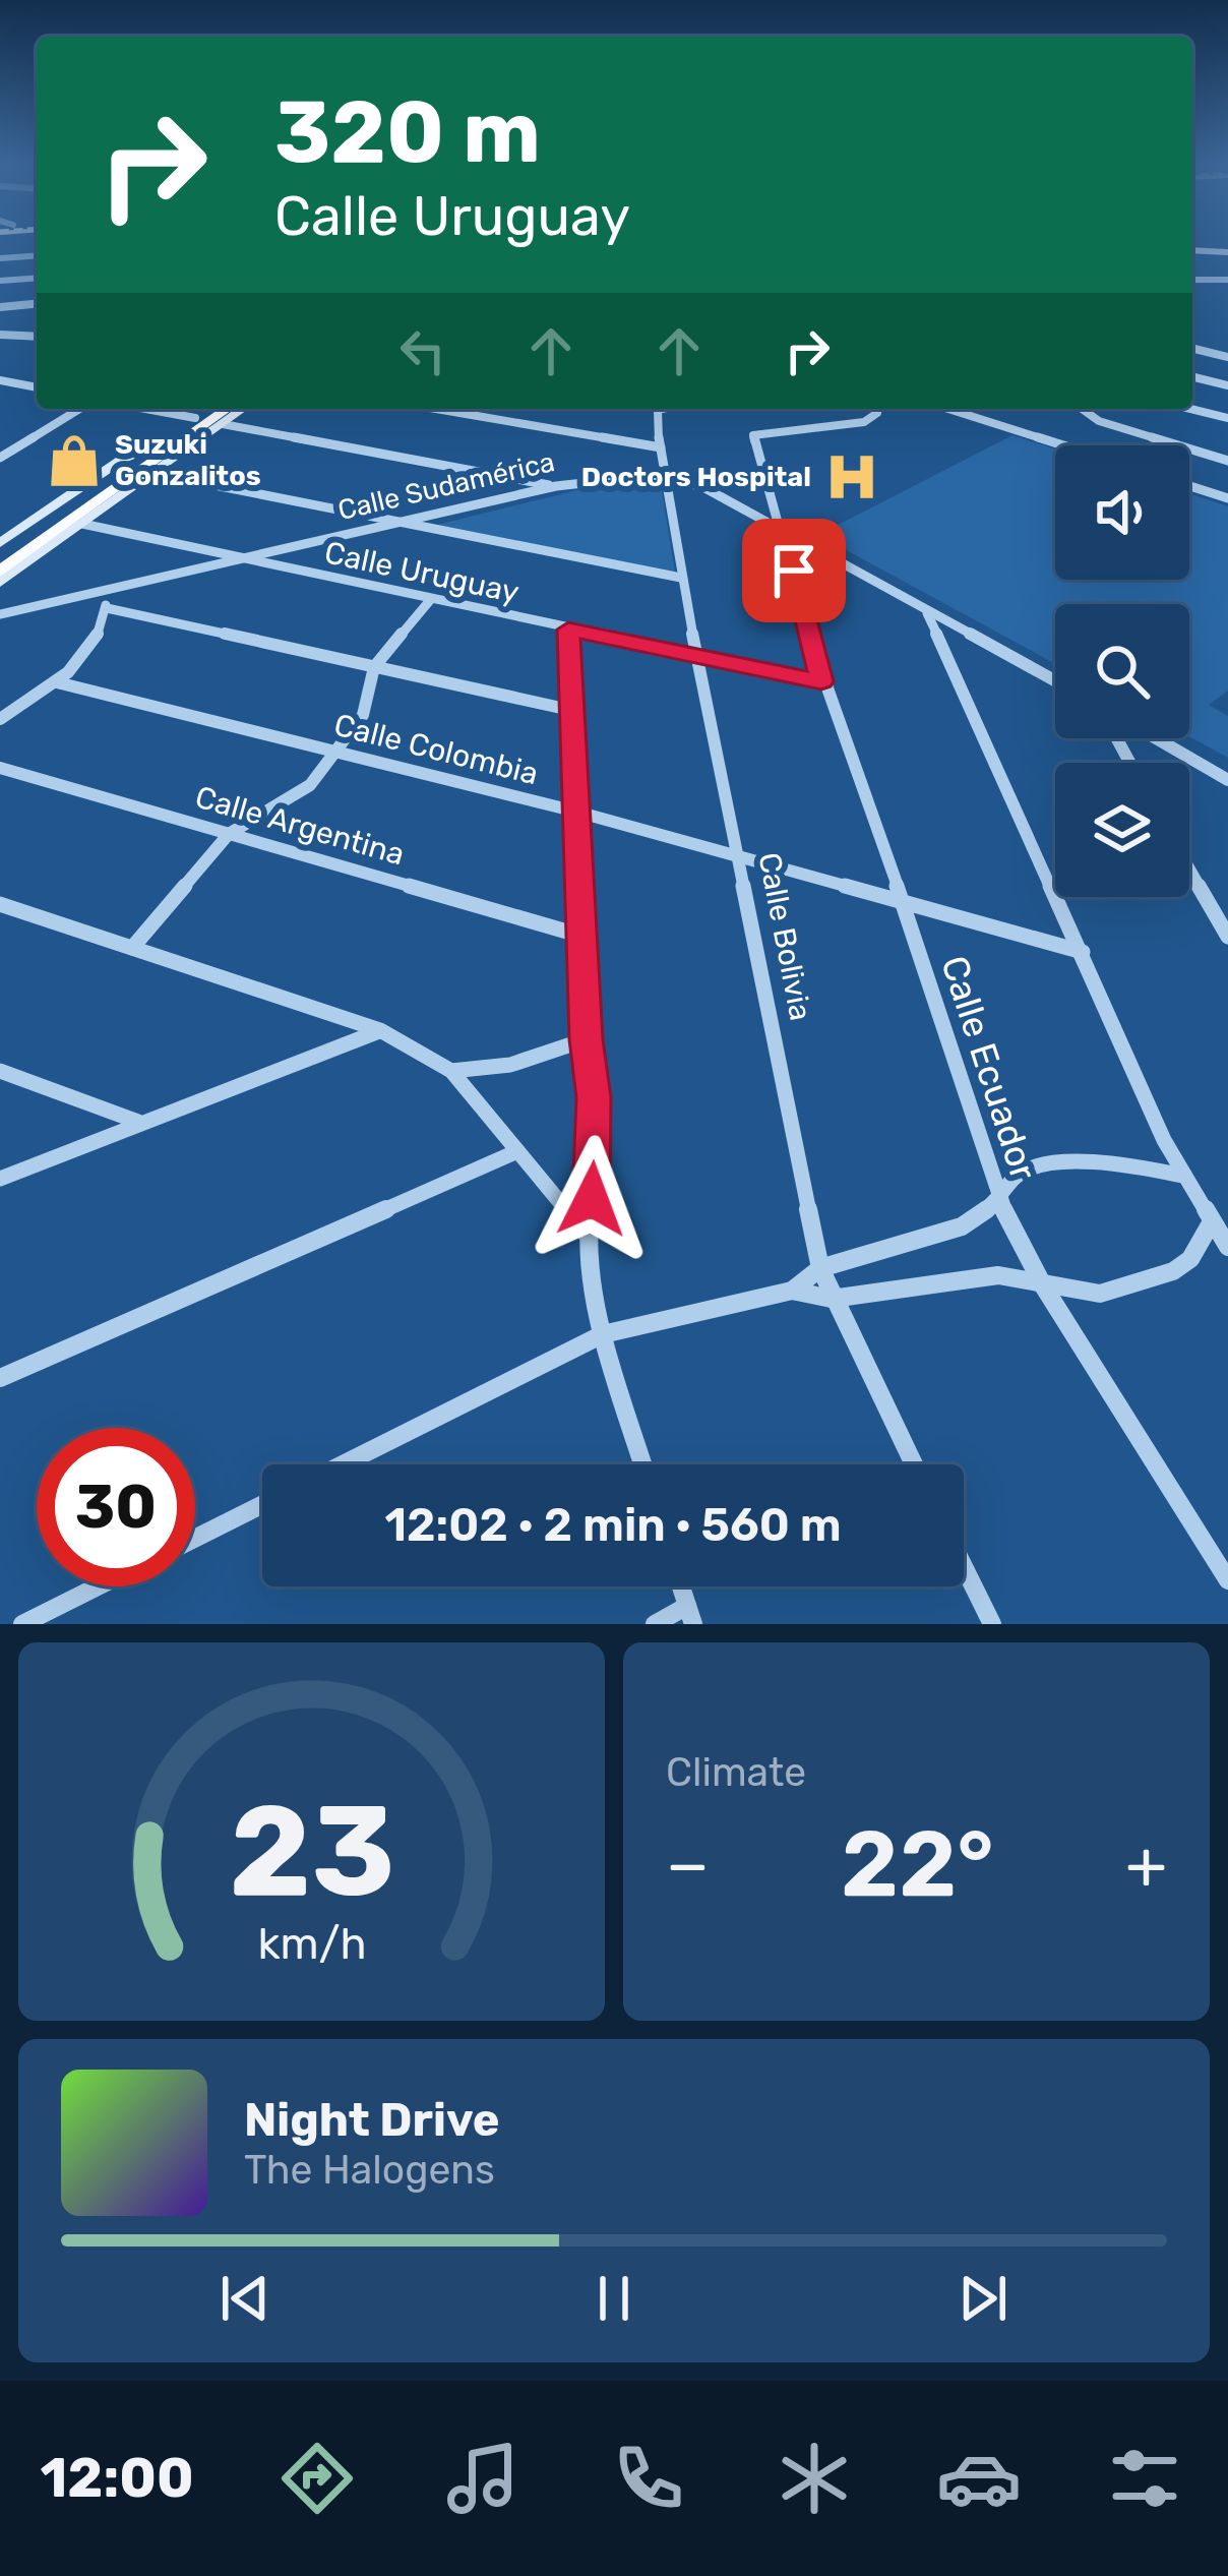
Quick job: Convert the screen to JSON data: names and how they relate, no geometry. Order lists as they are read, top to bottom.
{
  "streets": {
    "street": [
      "Calle Sudamérica",
      "Calle Uruguay",
      "Calle Colombia",
      "Calle Argentina",
      "Calle Bolivia",
      "Calle Ecuador"
    ]
  },
  "crossings": [
    ["Calle Sudamérica", "Calle Uruguay"],
    ["Calle Sudamérica", "Calle Bolivia"],
    ["Calle Sudamérica", "Calle Ecuador"],
    ["Calle Uruguay", "Calle Bolivia"],
    ["Calle Uruguay", "Calle Ecuador"],
    ["Calle Colombia", "Calle Bolivia"],
    ["Calle Colombia", "Calle Ecuador"]
  ],
  "places": {
    "shop": ["Suzuki Gonzalitos"],
    "hospital": ["Doctors Hospital"]
  },
  "page": {
    "turn": ["320 m", "Calle Uruguay"],
    "limit": "30",
    "trip": "12:02 · 2 min · 560 m",
    "tile": "Climate",
    "heat": ["−", "22°", "+"],
    "song": ["Night Drive", "The Halogens"],
    "tabs": "12:00",
    "gauge": ["23", "km/h"]
  }
}
